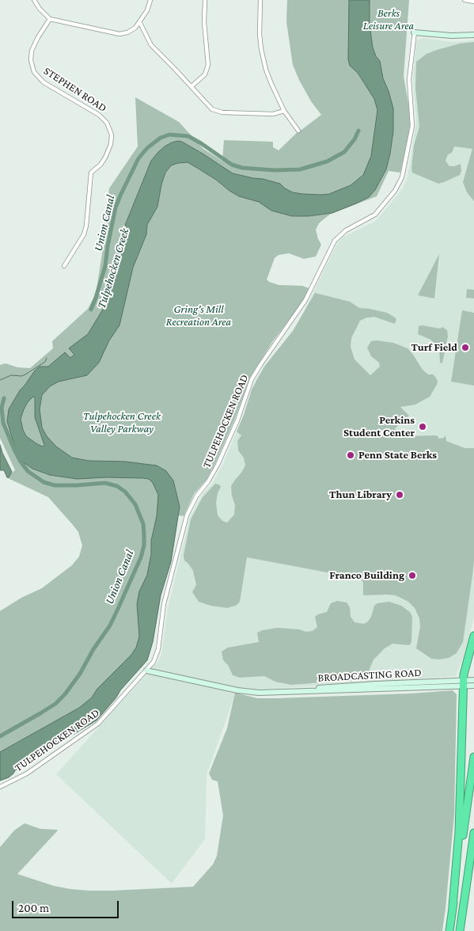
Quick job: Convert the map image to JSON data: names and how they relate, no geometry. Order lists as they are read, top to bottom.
{
  "streets": {
    "street": ["STEPHEN ROAD", "TULPEHOCKEN ROAD", "BROADCASTING ROAD"]
  },
  "crossings": [
    ["TULPEHOCKEN ROAD", "BROADCASTING ROAD"]
  ],
  "water": ["Union Canal", "Tulpehocken Creek"],
  "parks": ["Berks Leisure Area", "Gring's Mill Recreation Area", "Tulpehocken Creek Valley Parkway"],
  "places": [
    "Turf Field",
    "Perkins Student Center",
    "Penn State Berks",
    "Thun Library",
    "Franco Building"
  ],
  "scale_bar": "200 m"
}
